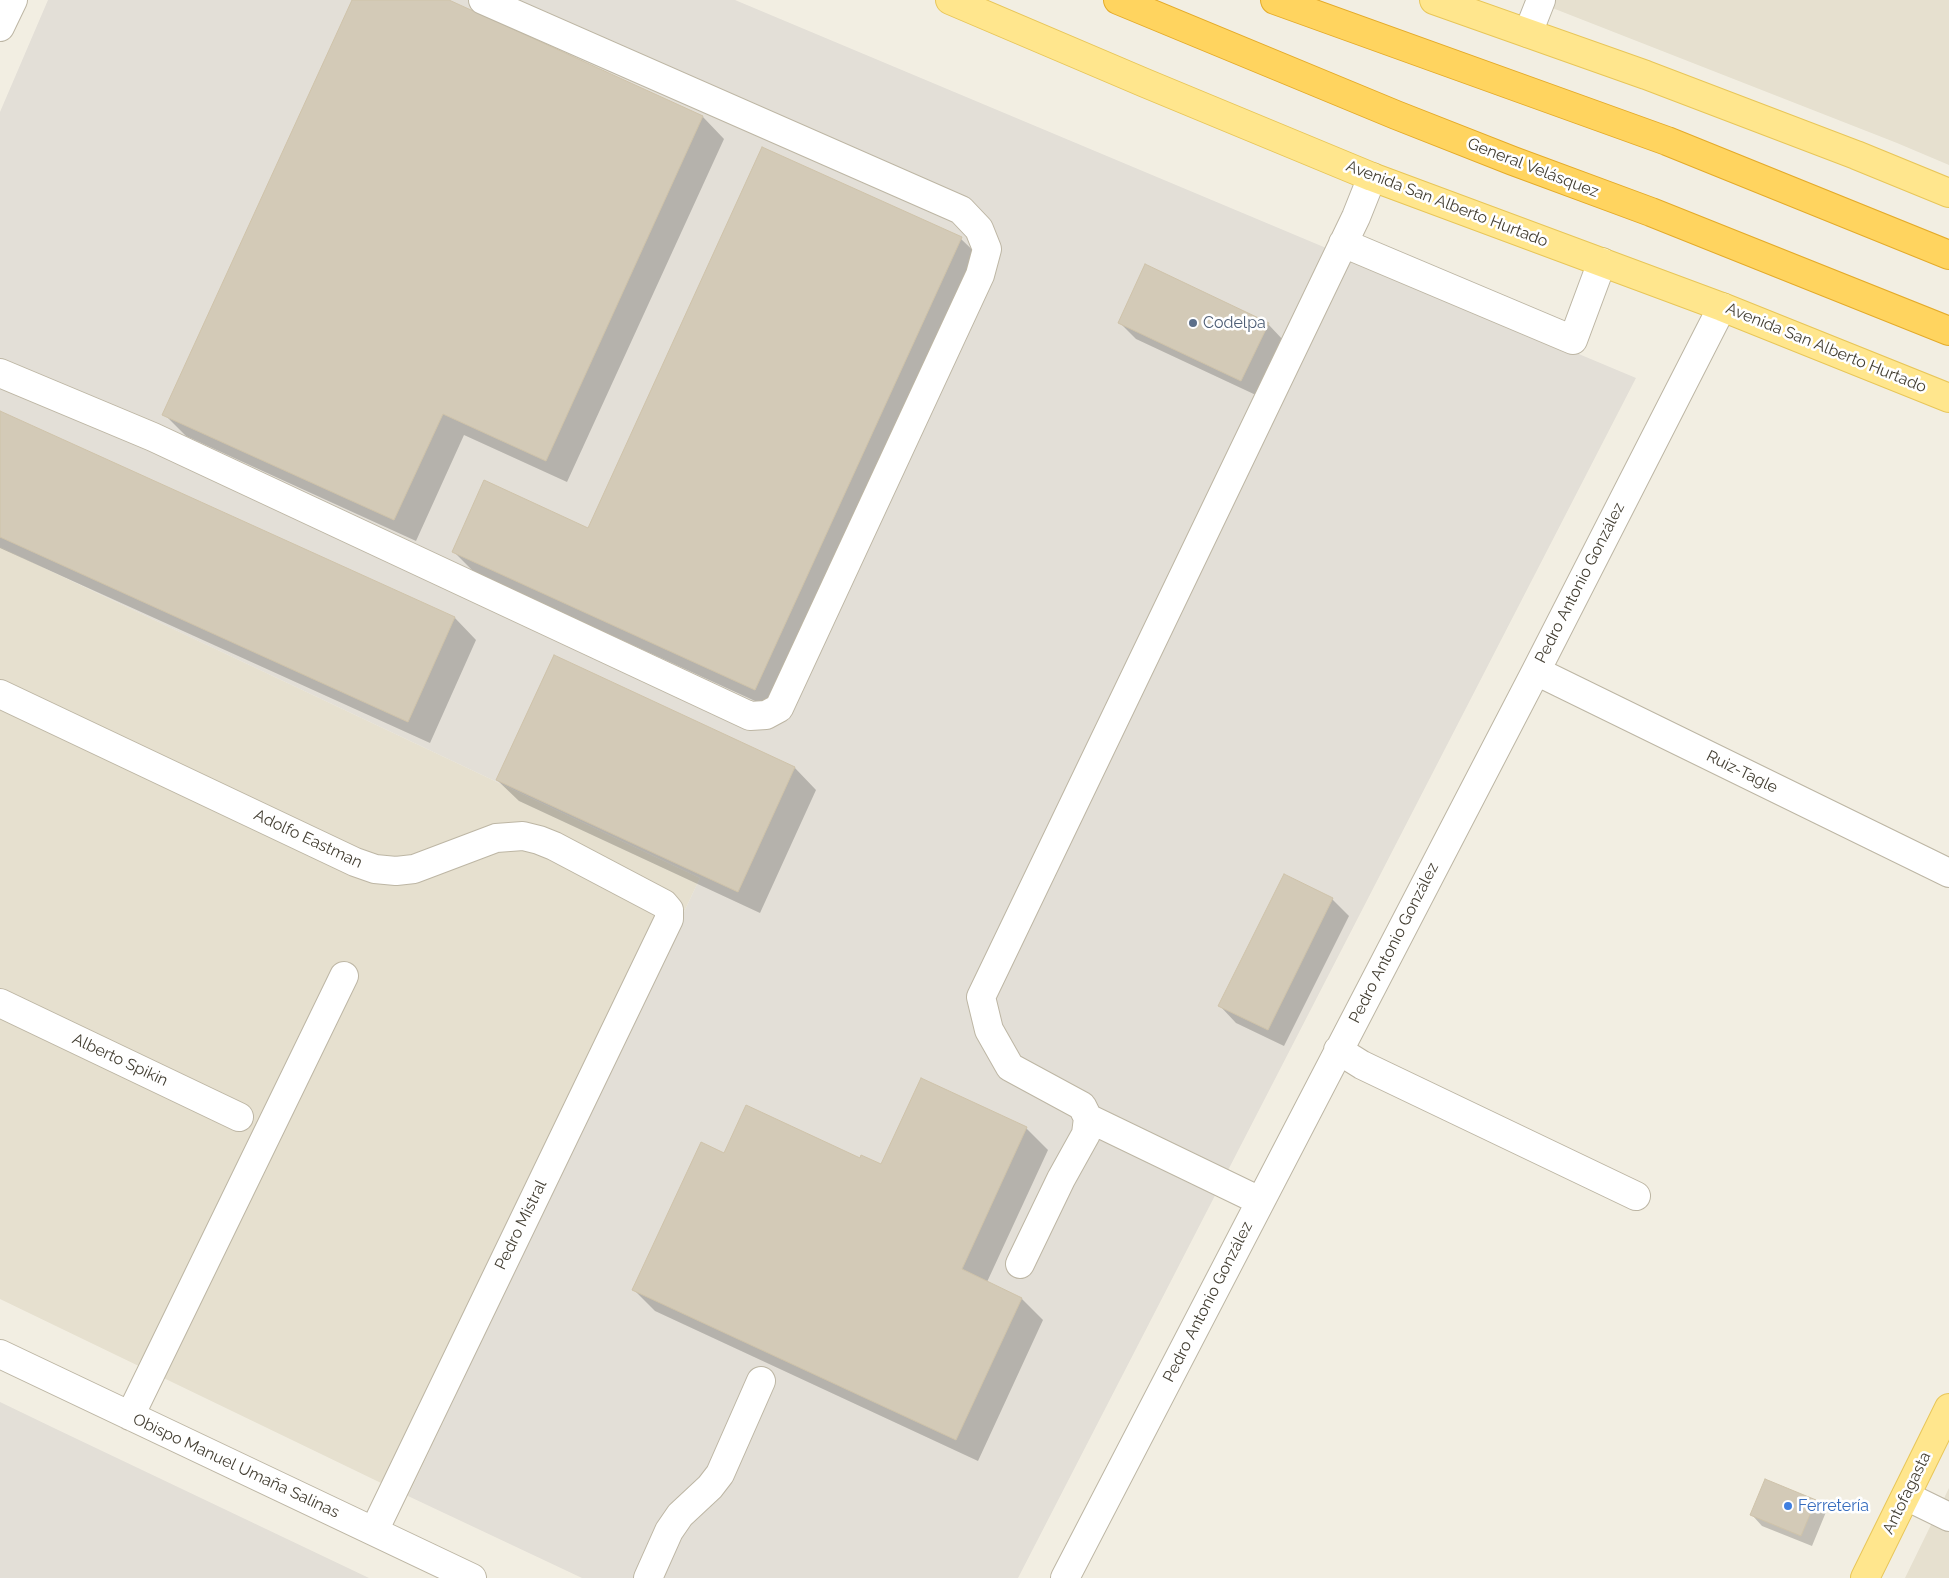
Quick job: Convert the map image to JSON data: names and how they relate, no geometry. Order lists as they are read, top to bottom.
{
  "streets": {
    "highway": ["General Velásquez"],
    "main road": ["Avenida San Alberto Hurtado", "Antofagasta"],
    "street": [
      "Pedro Antonio González",
      "Ruiz-Tagle",
      "Adolfo Eastman",
      "Alberto Spikin",
      "Pedro Mistral",
      "Obispo Manuel Umaña Salinas"
    ]
  },
  "crossings": [
    ["Avenida San Alberto Hurtado", "Pedro Antonio González"],
    ["Pedro Antonio González", "Ruiz-Tagle"],
    ["Adolfo Eastman", "Pedro Mistral"],
    ["Pedro Mistral", "Obispo Manuel Umaña Salinas"]
  ],
  "places": ["Codelpa", "Ferretería"]
}
